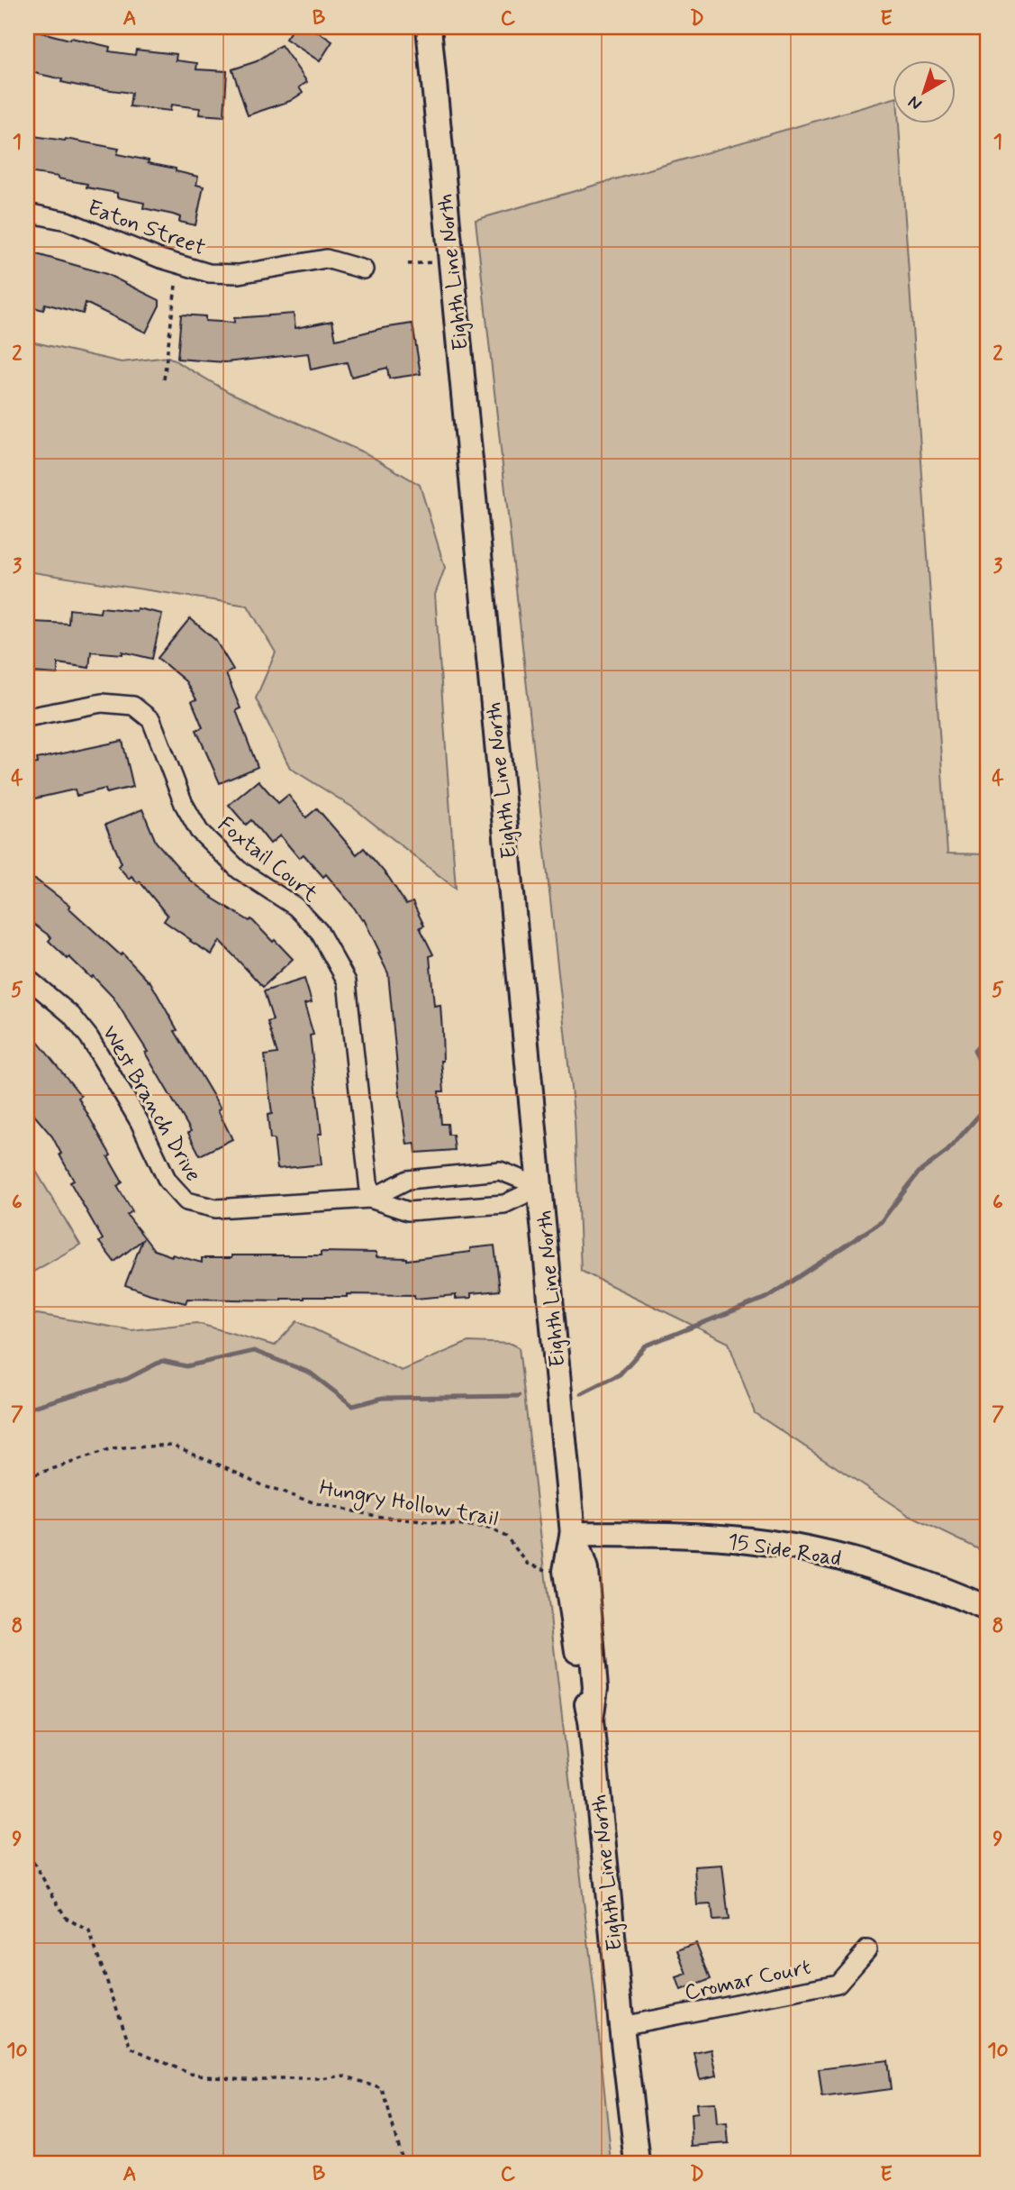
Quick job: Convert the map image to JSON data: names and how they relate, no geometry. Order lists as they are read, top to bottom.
{
  "streets": {
    "street": [
      "Eaton Street",
      "Eighth Line North",
      "Foxtail Court",
      "West Branch Drive",
      "15 Side Road",
      "Cromar Court"
    ],
    "path": ["Hungry Hollow trail"]
  },
  "crossings": [
    ["Eighth Line North", "West Branch Drive"],
    ["Eighth Line North", "15 Side Road"],
    ["Eighth Line North", "Cromar Court"],
    ["Foxtail Court", "West Branch Drive"]
  ],
  "north": "bottom left",
  "grid": {
    "columns": [
      "A",
      "B",
      "C",
      "D",
      "E"
    ],
    "rows": [
      "1",
      "2",
      "3",
      "4",
      "5",
      "6",
      "7",
      "8",
      "9",
      "10"
    ]
  }
}
